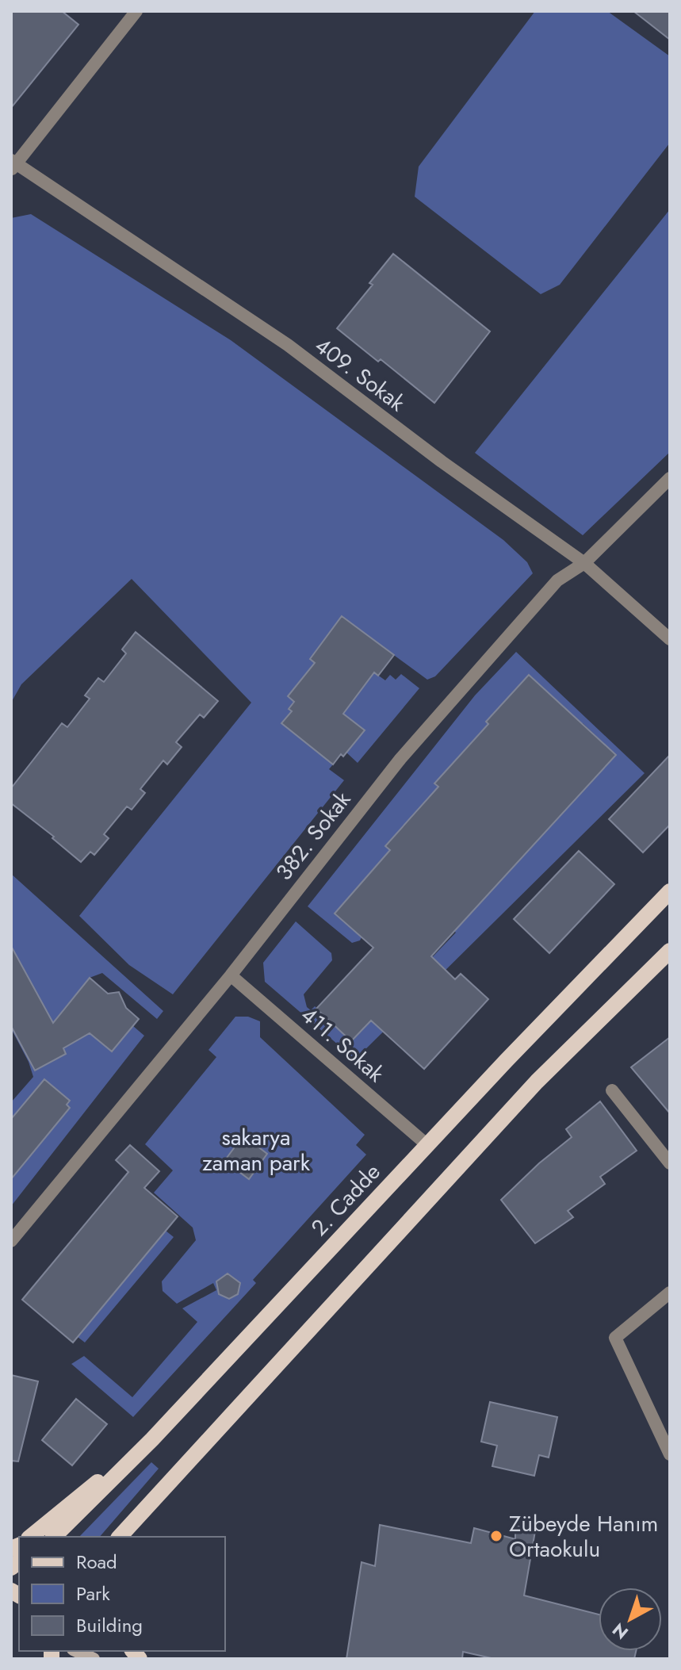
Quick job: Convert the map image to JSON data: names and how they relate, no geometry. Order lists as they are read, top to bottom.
{
  "streets": {
    "main road": ["2. Cadde"],
    "street": ["409. Sokak", "382. Sokak", "411. Sokak"]
  },
  "crossings": [
    ["409. Sokak", "382. Sokak"],
    ["382. Sokak", "411. Sokak"],
    ["411. Sokak", "2. Cadde"]
  ],
  "parks": ["sakarya zaman park"],
  "places": ["Zübeyde Hanım Ortaokulu"],
  "legend": ["Road", "Park", "Building"],
  "north": "bottom left"
}
